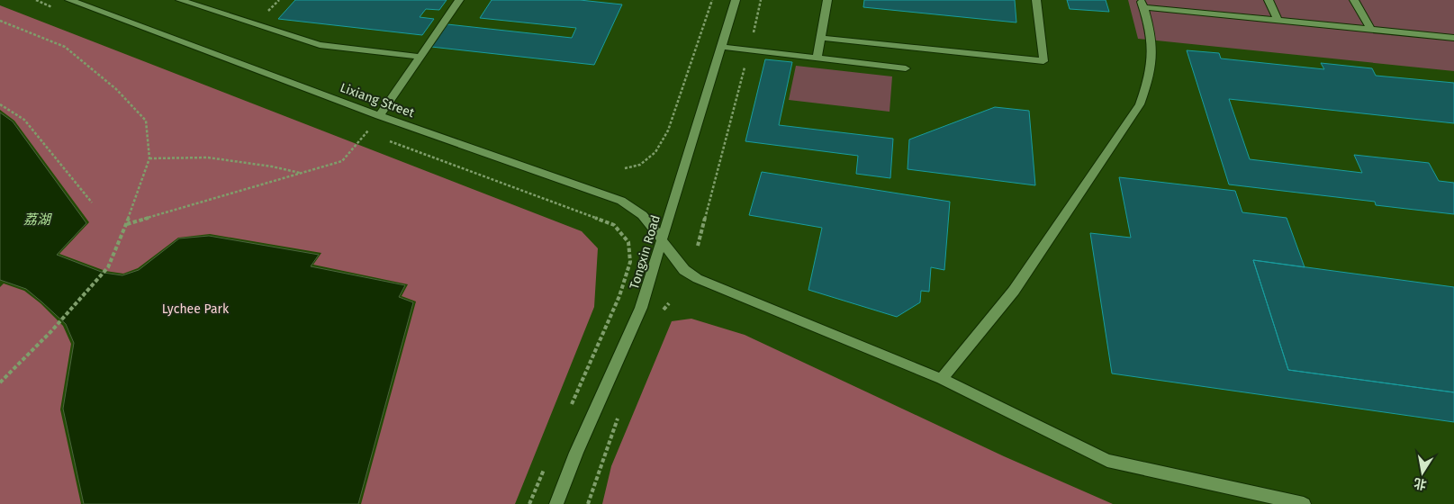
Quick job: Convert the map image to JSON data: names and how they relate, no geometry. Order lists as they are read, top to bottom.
{
  "streets": {
    "street": ["Lixiang Street", "Tongxin Road"]
  },
  "crossings": [
    ["Lixiang Street", "Tongxin Road"]
  ],
  "water": ["荔湖"],
  "parks": ["Lychee Park"],
  "north": "bottom"
}
